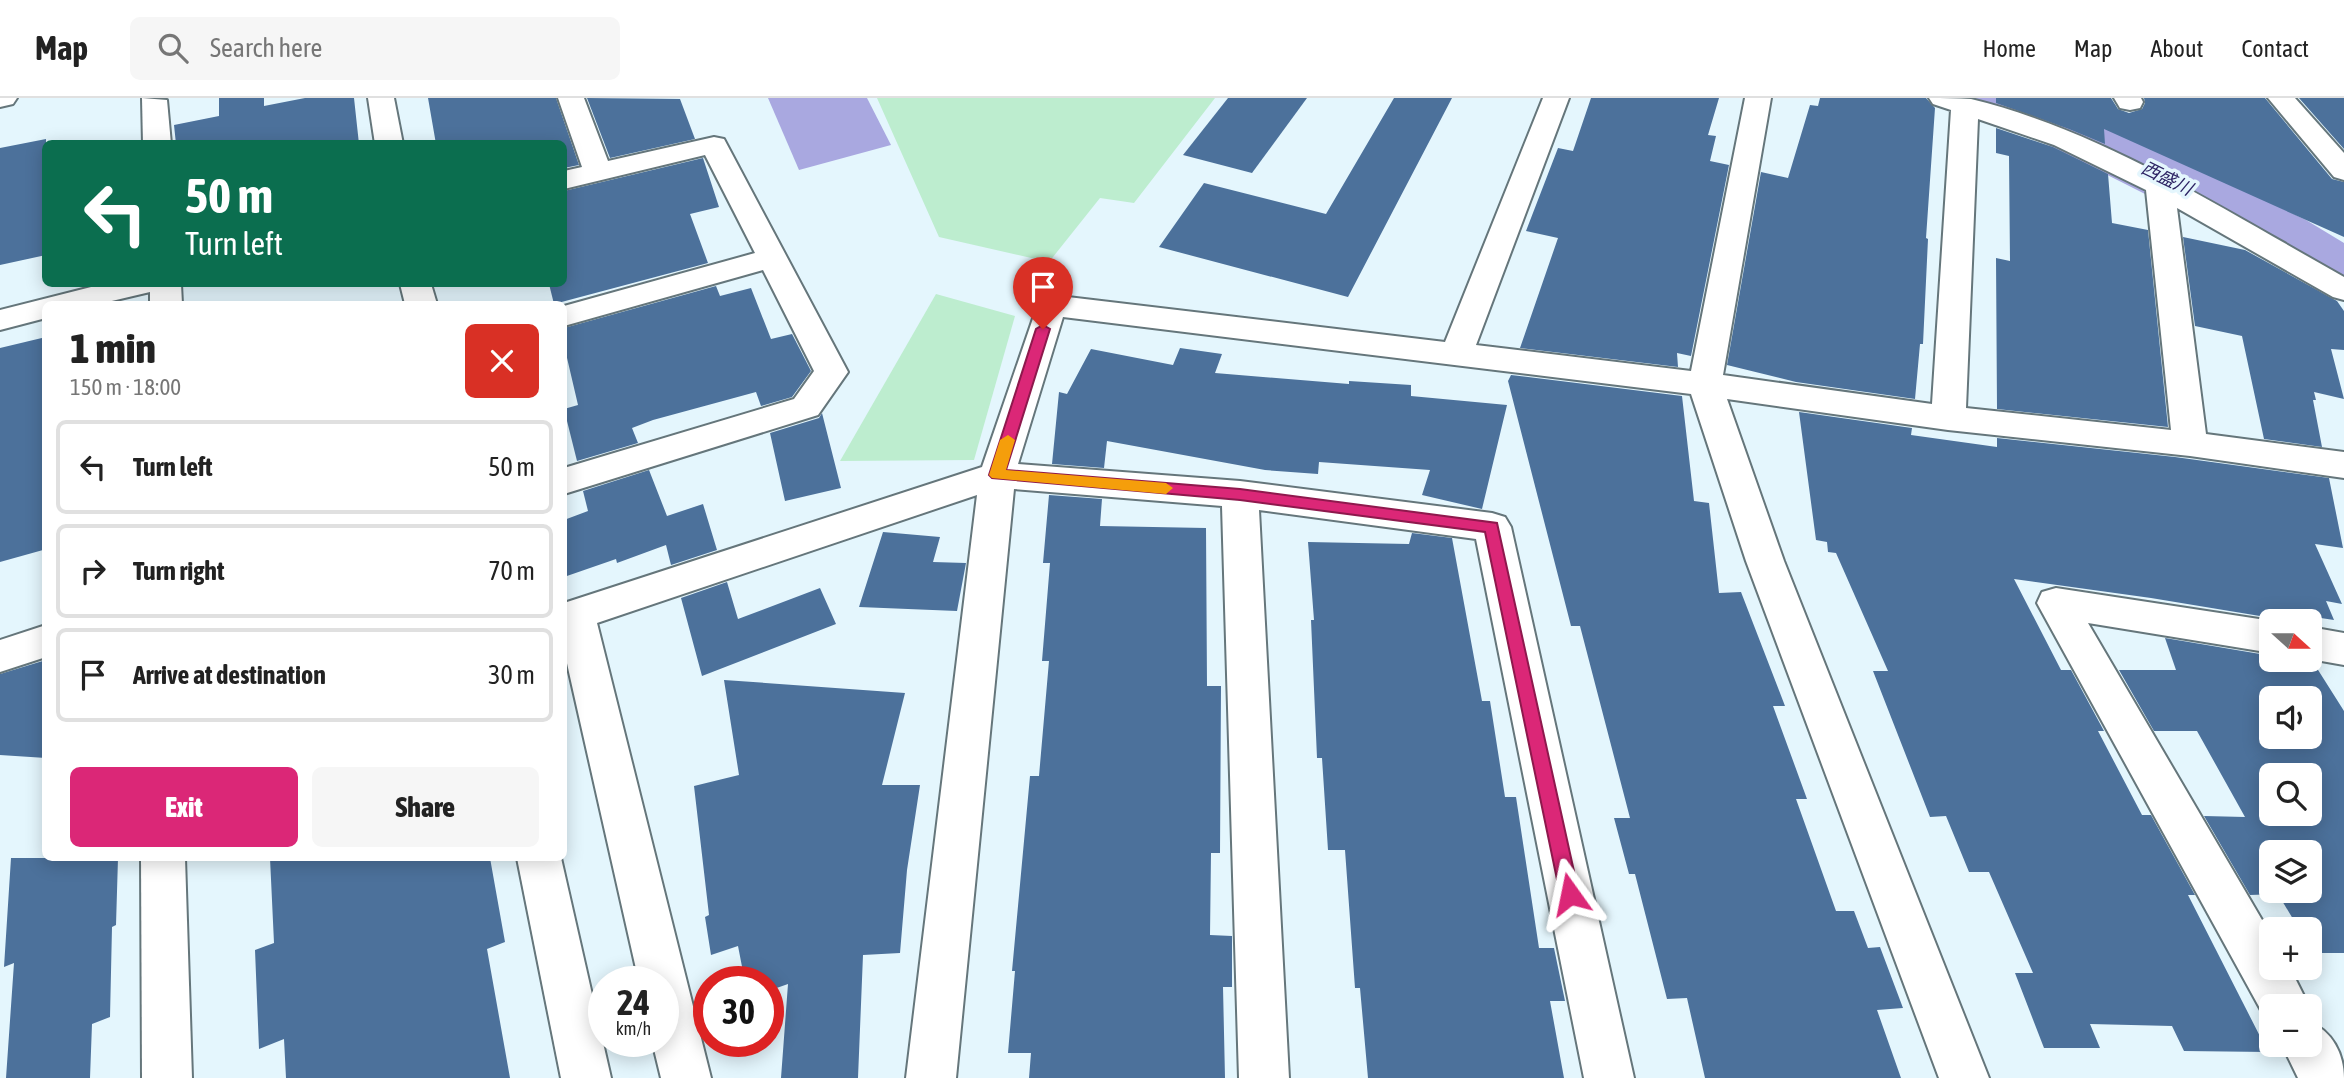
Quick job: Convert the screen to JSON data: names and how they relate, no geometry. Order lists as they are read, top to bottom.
{
  "water": ["西盛川"],
  "north": "right",
  "page": {
    "header": "Map",
    "search": "Search here",
    "nav": [
      "Home",
      "Map",
      "About",
      "Contact"
    ],
    "turn": ["50 m", "Turn left"],
    "heading": ["1 min", "150 m · 18:00"],
    "list": [
      {
        "name": "Turn left",
        "value": "50 m"
      },
      {
        "name": "Turn right",
        "value": "70 m"
      },
      {
        "name": "Arrive at destination",
        "value": "30 m"
      }
    ],
    "map_buttons": ["+", "−"],
    "buttons": ["Exit", "Share"],
    "speed": "24 km/h",
    "limit": "30"
  }
}
